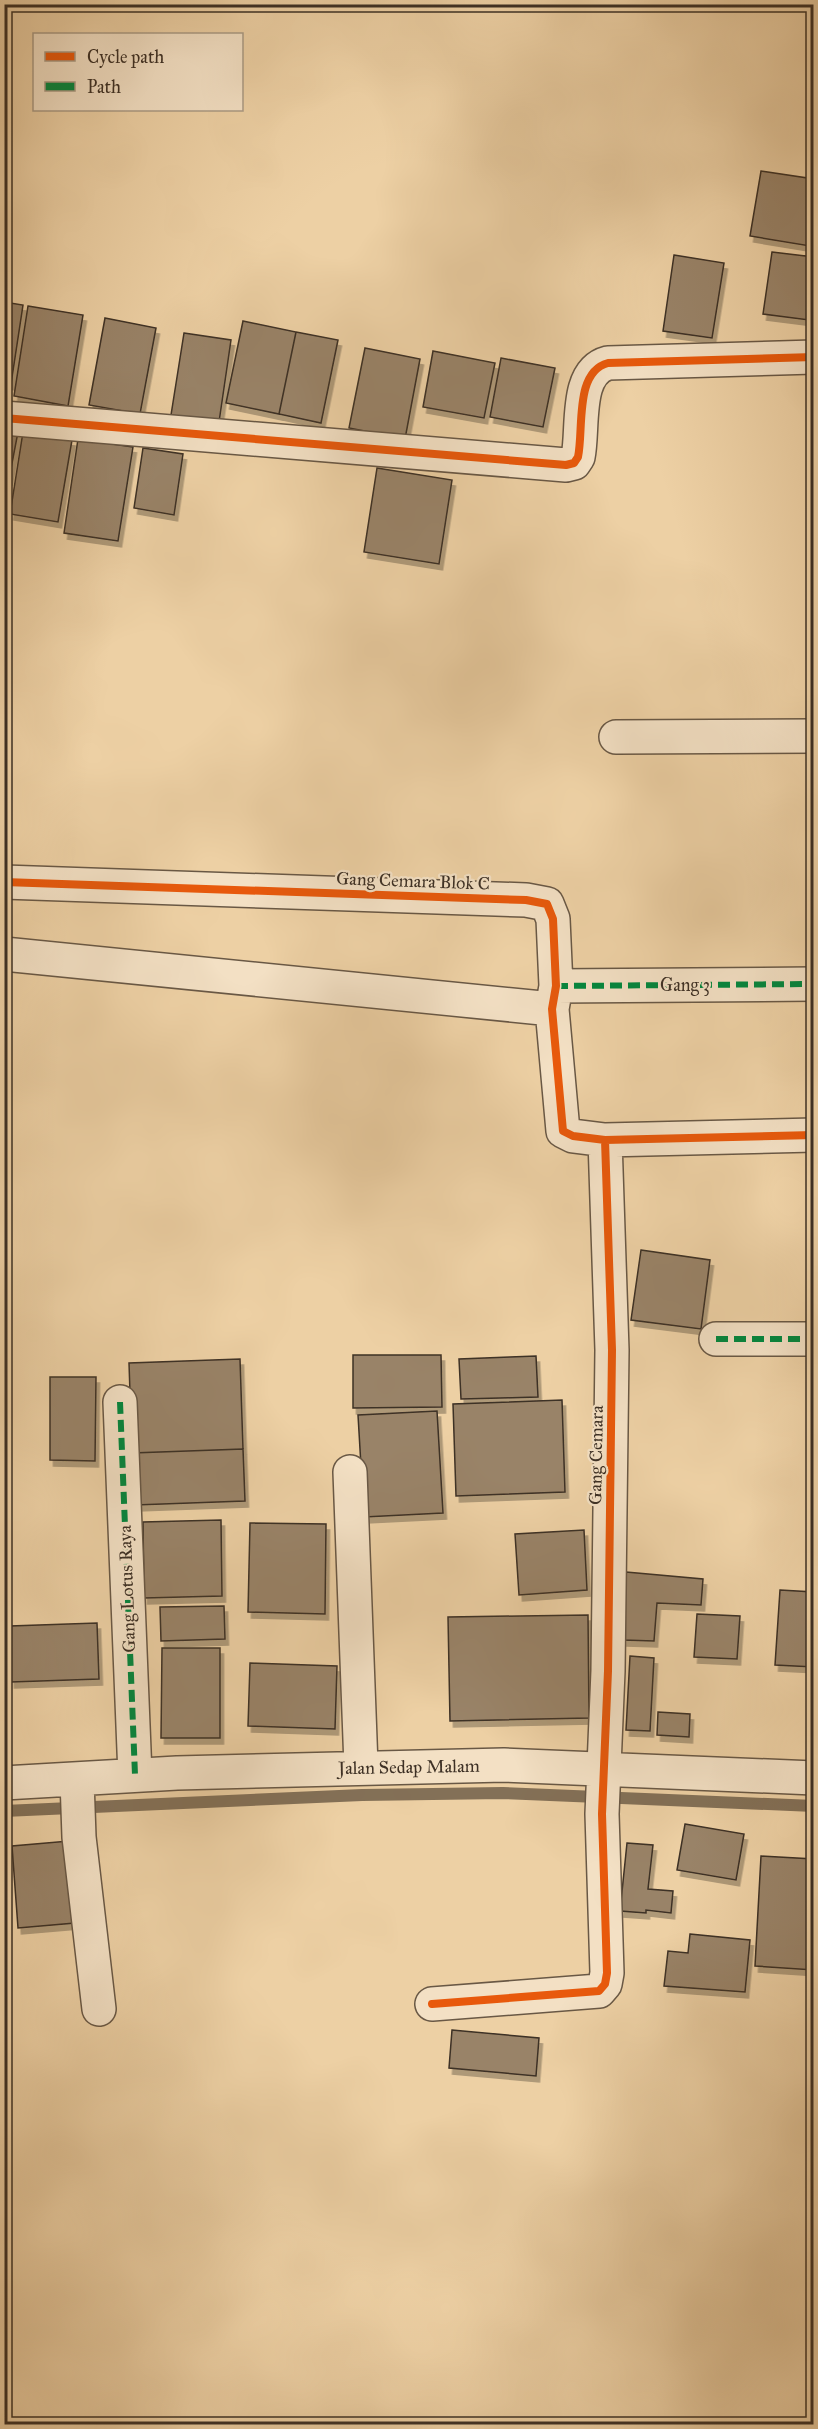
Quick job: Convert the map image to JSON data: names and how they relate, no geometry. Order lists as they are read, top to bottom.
{
  "streets": {
    "street": [
      "Gang Cemara Blok C",
      "Gang 3",
      "Gang Cemara",
      "Gang Lotus Raya",
      "Jalan Sedap Malam"
    ]
  },
  "crossings": [
    ["Gang Cemara Blok C", "Gang 3"],
    ["Gang Cemara Blok C", "Gang Cemara"],
    ["Gang Cemara", "Jalan Sedap Malam"],
    ["Gang Lotus Raya", "Jalan Sedap Malam"]
  ],
  "legend": ["Cycle path", "Path"]
}
